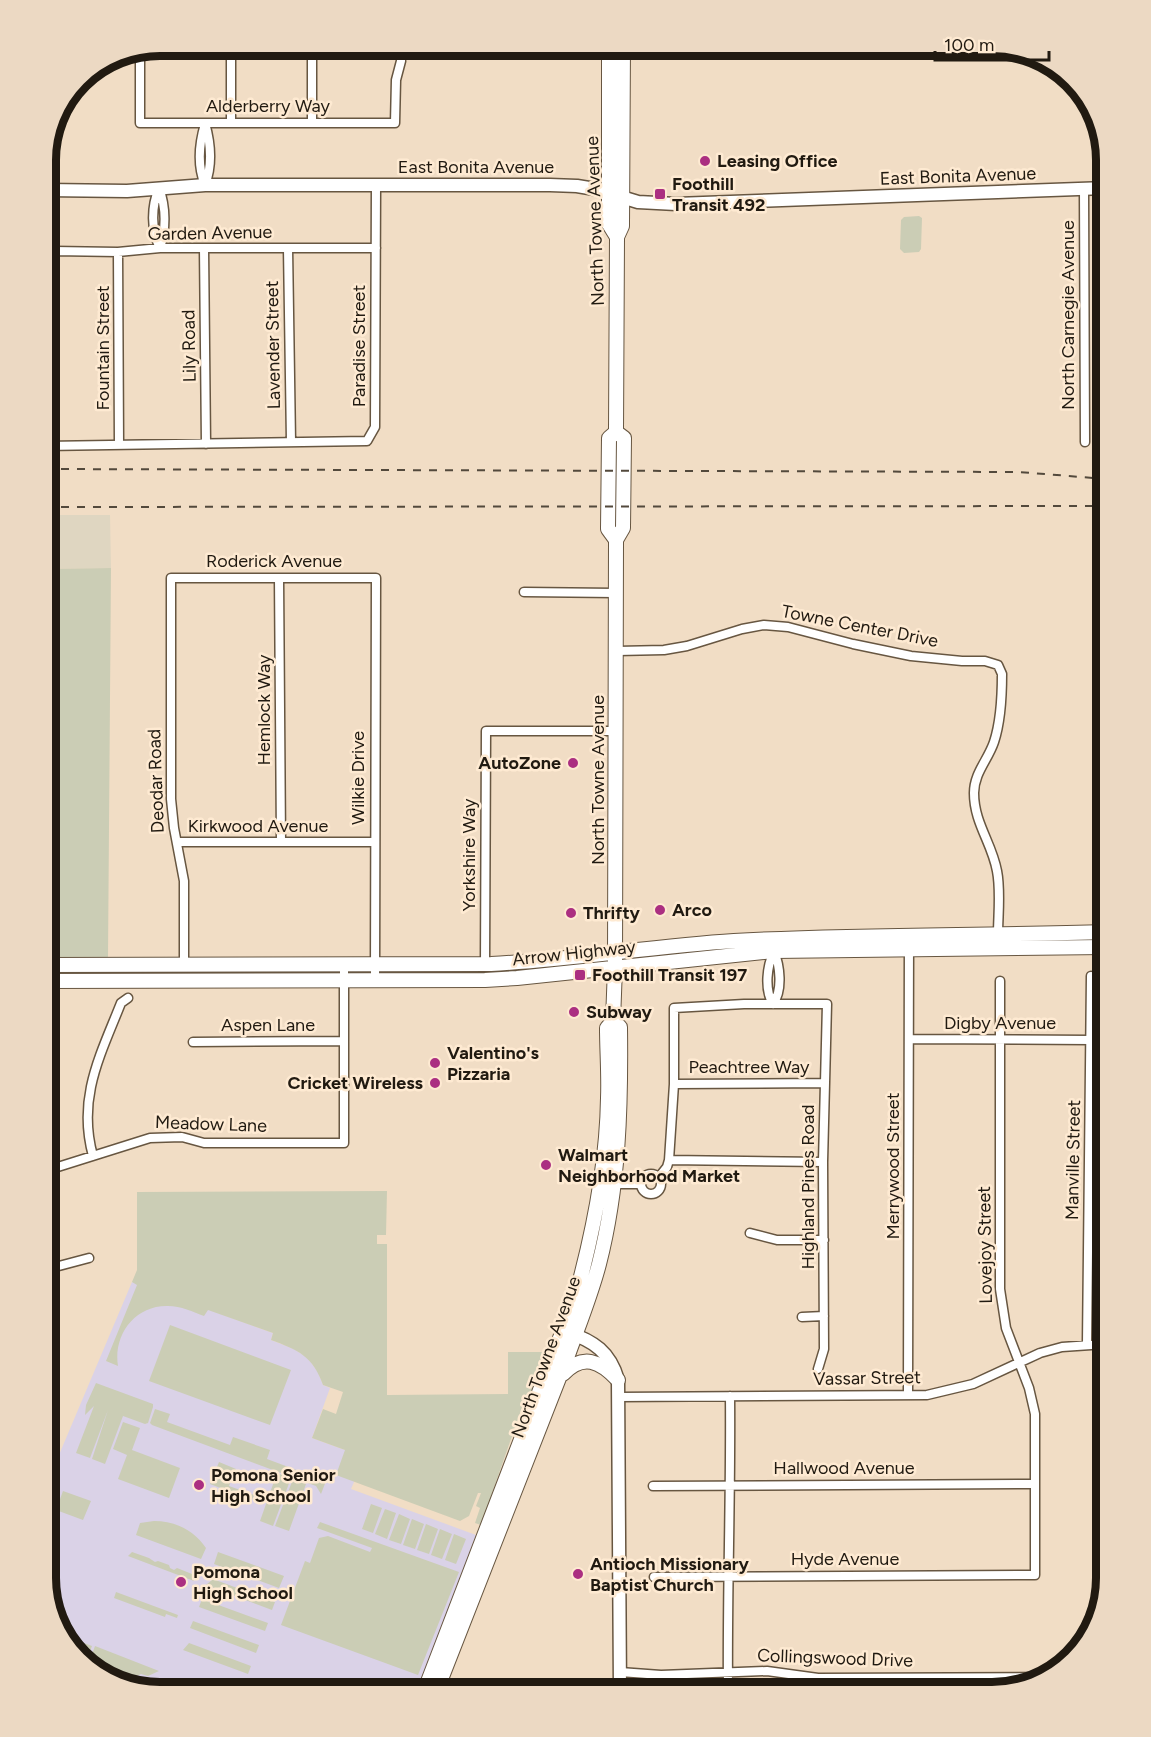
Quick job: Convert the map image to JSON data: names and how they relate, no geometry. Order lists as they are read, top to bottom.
{
  "streets": {
    "main road": [
      "East Bonita Avenue",
      "North Towne Avenue",
      "Deodar Road",
      "Arrow Highway"
    ],
    "street": [
      "Alderberry Way",
      "Garden Avenue",
      "North Carnegie Avenue",
      "Lavender Street",
      "Lily Road",
      "Paradise Street",
      "Fountain Street",
      "Roderick Avenue",
      "Towne Center Drive",
      "Hemlock Way",
      "Wilkie Drive",
      "Kirkwood Avenue",
      "Yorkshire Way",
      "Digby Avenue",
      "Aspen Lane",
      "Peachtree Way",
      "Meadow Lane",
      "Manville Street",
      "Merrywood Street",
      "Highland Pines Road",
      "Lovejoy Street",
      "Vassar Street",
      "Hallwood Avenue",
      "Hyde Avenue",
      "Collingswood Drive"
    ]
  },
  "crossings": [
    ["East Bonita Avenue", "North Towne Avenue"],
    ["East Bonita Avenue", "North Carnegie Avenue"],
    ["East Bonita Avenue", "Paradise Street"],
    ["North Towne Avenue", "Towne Center Drive"],
    ["North Towne Avenue", "Yorkshire Way"],
    ["North Towne Avenue", "Arrow Highway"],
    ["Garden Avenue", "Lavender Street"],
    ["Garden Avenue", "Lily Road"],
    ["Garden Avenue", "Paradise Street"],
    ["Garden Avenue", "Fountain Street"],
    ["Lavender Street", "Paradise Street"],
    ["Roderick Avenue", "Hemlock Way"],
    ["Roderick Avenue", "Wilkie Drive"],
    ["Roderick Avenue", "Deodar Road"],
    ["Towne Center Drive", "Arrow Highway"],
    ["Hemlock Way", "Kirkwood Avenue"],
    ["Wilkie Drive", "Kirkwood Avenue"],
    ["Wilkie Drive", "Arrow Highway"],
    ["Deodar Road", "Kirkwood Avenue"],
    ["Deodar Road", "Arrow Highway"],
    ["Yorkshire Way", "Arrow Highway"],
    ["Arrow Highway", "Merrywood Street"],
    ["Digby Avenue", "Manville Street"],
    ["Digby Avenue", "Merrywood Street"],
    ["Digby Avenue", "Lovejoy Street"],
    ["Aspen Lane", "Meadow Lane"],
    ["Peachtree Way", "Highland Pines Road"],
    ["Manville Street", "Vassar Street"],
    ["Merrywood Street", "Vassar Street"],
    ["Lovejoy Street", "Vassar Street"],
    ["Lovejoy Street", "Hallwood Avenue"],
    ["Lovejoy Street", "Hyde Avenue"]
  ],
  "places": {
    "other": [
      "Leasing Office",
      "AutoZone",
      "Arco",
      "Thrifty",
      "Subway",
      "Valentino's Pizzaria",
      "Cricket Wireless",
      "Walmart Neighborhood Market",
      "Pomona Senior High School",
      "Antioch Missionary Baptist Church",
      "Pomona High School"
    ],
    "transit": ["Foothill Transit 492", "Foothill Transit 197"]
  },
  "scale_bar": "100 m"
}
